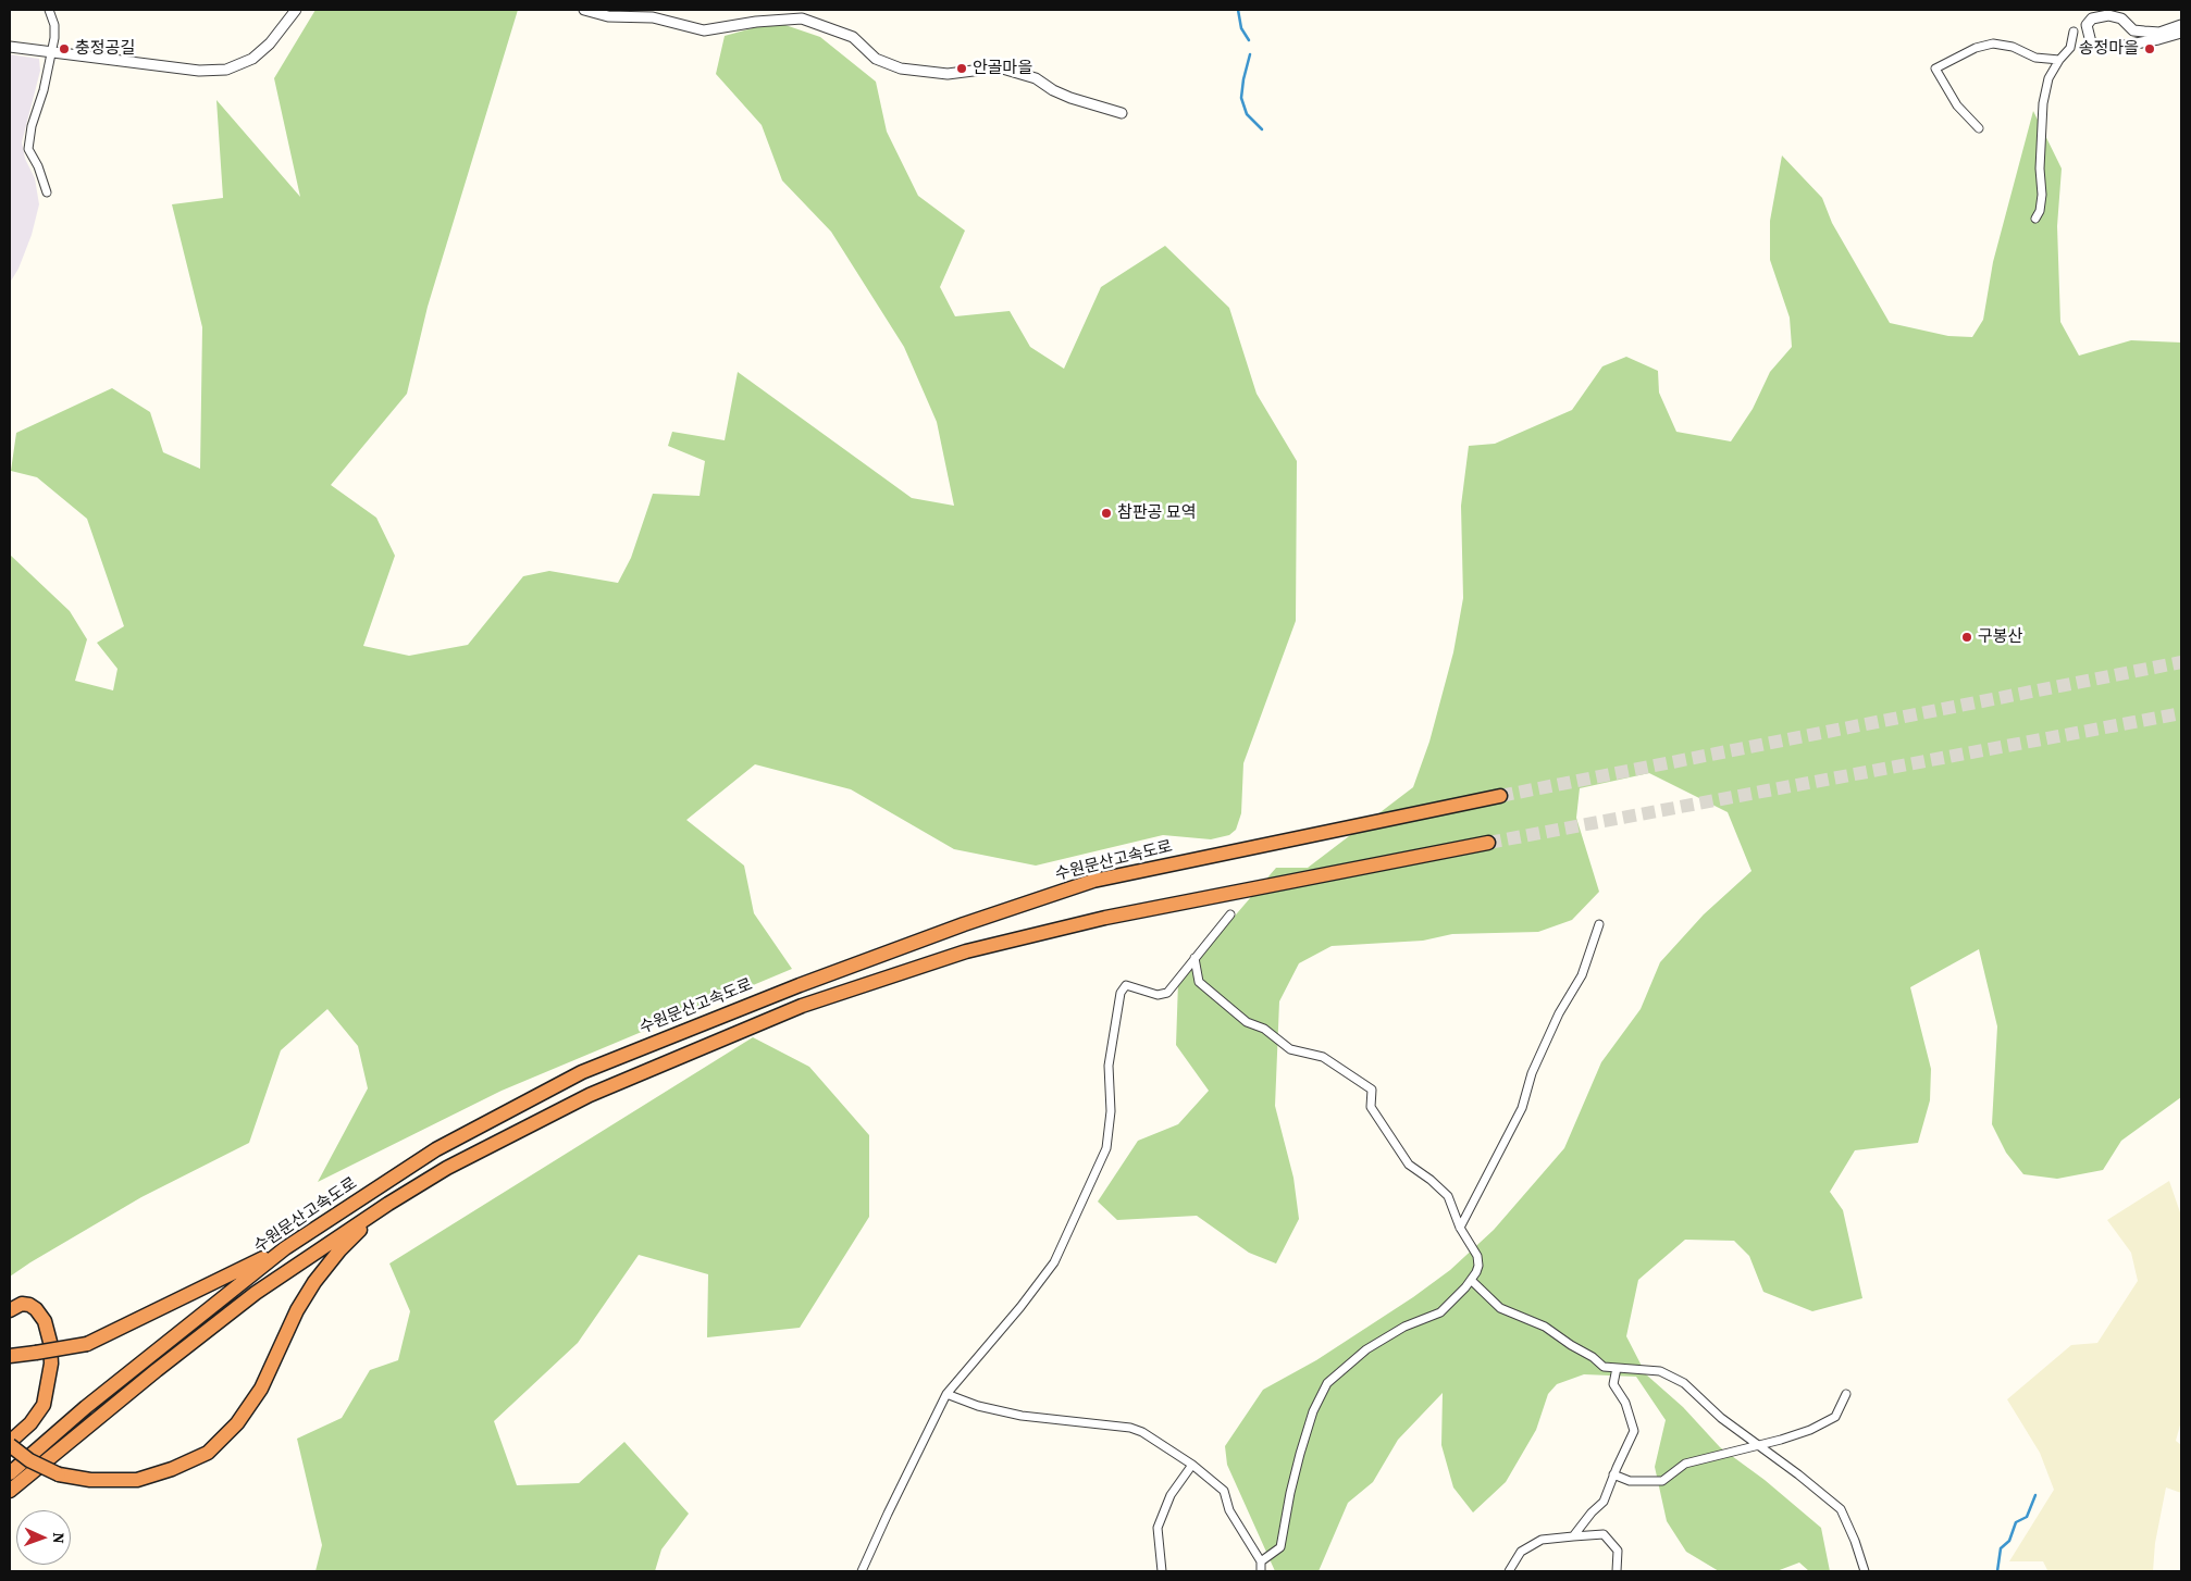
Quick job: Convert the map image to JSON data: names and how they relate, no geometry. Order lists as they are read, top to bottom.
{
  "streets": {
    "highway": ["수원문산고속도로"]
  },
  "places": [
    "충정공길",
    "송정마을",
    "안골마을",
    "참판공 묘역",
    "구봉산"
  ],
  "north": "right"
}
